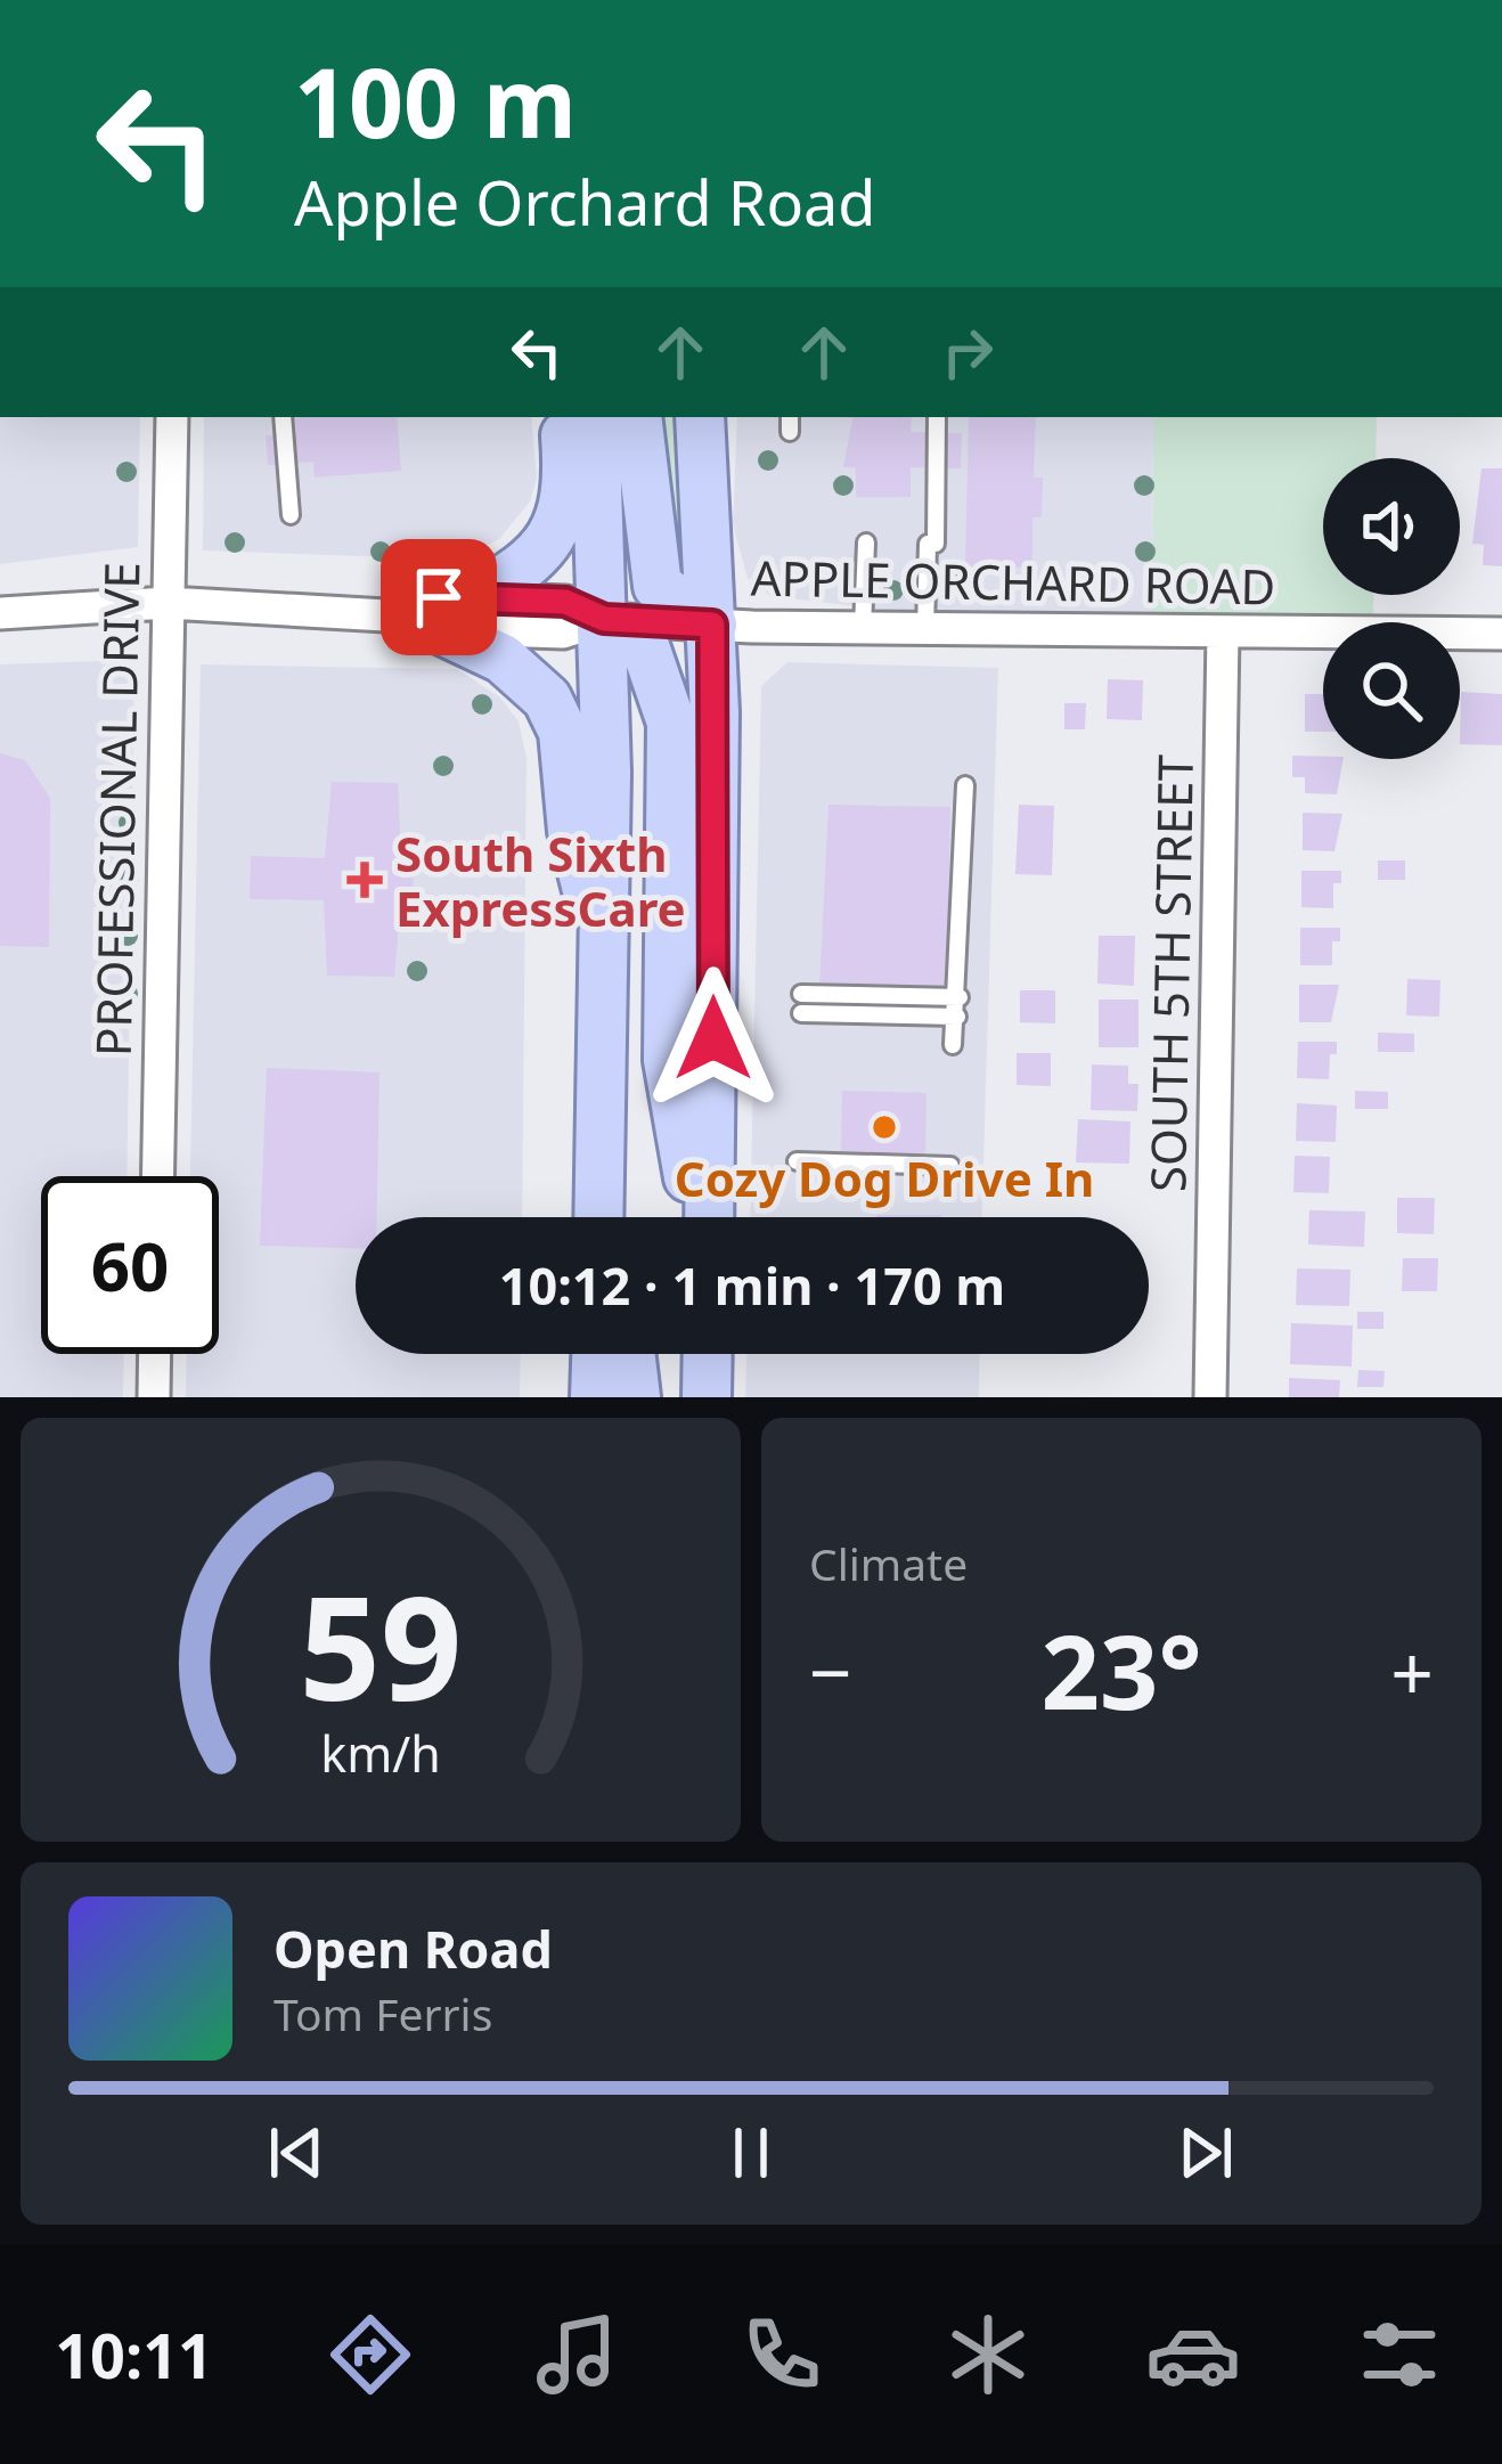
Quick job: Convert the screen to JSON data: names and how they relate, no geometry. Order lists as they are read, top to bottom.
{
  "streets": {
    "street": ["APPLE ORCHARD ROAD", "PROFESSIONAL DRIVE", "SOUTH 5TH STREET"]
  },
  "crossings": [
    ["APPLE ORCHARD ROAD", "PROFESSIONAL DRIVE"],
    ["APPLE ORCHARD ROAD", "SOUTH 5TH STREET"]
  ],
  "places": {
    "health": ["South Sixth ExpressCare"],
    "other": ["Cozy Dog Drive In"]
  },
  "page": {
    "turn": ["100 m", "Apple Orchard Road"],
    "limit": "60",
    "trip": "10:12 · 1 min · 170 m",
    "tile": "Climate",
    "heat": ["−", "23°", "+"],
    "song": ["Open Road", "Tom Ferris"],
    "tabs": "10:11",
    "gauge": ["59", "km/h"]
  }
}
